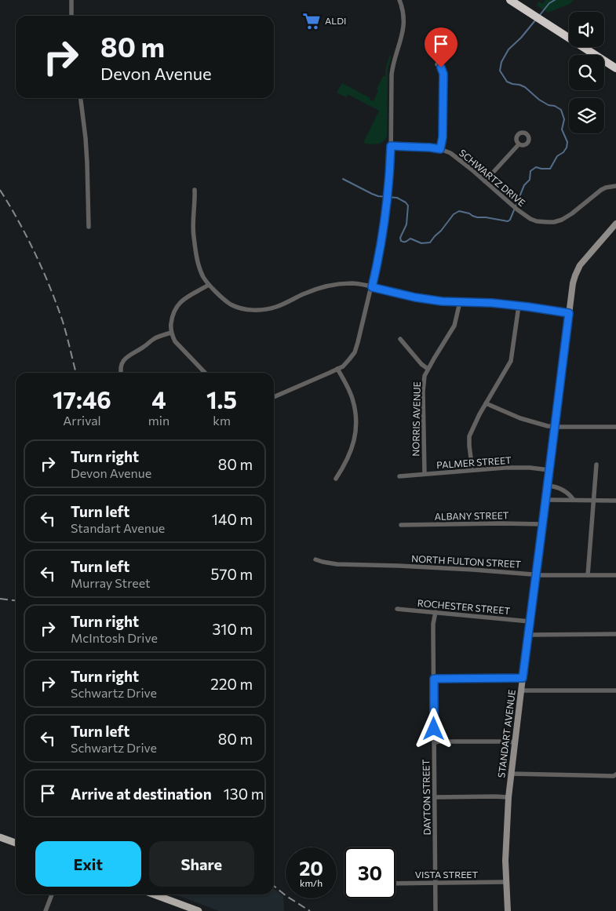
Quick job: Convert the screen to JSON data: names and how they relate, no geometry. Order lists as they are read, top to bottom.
{
  "streets": {
    "street": [
      "SCHWARTZ DRIVE",
      "NORRIS AVENUE",
      "PALMER STREET",
      "ALBANY STREET",
      "NORTH FULTON STREET",
      "ROCHESTER STREET",
      "STANDART AVENUE",
      "DAYTON STREET",
      "VISTA STREET"
    ]
  },
  "crossings": [
    ["NORRIS AVENUE", "PALMER STREET"],
    ["PALMER STREET", "STANDART AVENUE"],
    ["ALBANY STREET", "STANDART AVENUE"],
    ["NORTH FULTON STREET", "STANDART AVENUE"],
    ["ROCHESTER STREET", "STANDART AVENUE"],
    ["ROCHESTER STREET", "DAYTON STREET"],
    ["STANDART AVENUE", "VISTA STREET"],
    ["DAYTON STREET", "VISTA STREET"]
  ],
  "places": {
    "supermarket": ["ALDI"]
  },
  "page": {
    "turn": ["80 m", "Devon Avenue"],
    "eta": [
      "17:46",
      "Arrival",
      "4",
      "min",
      "1.5",
      "km"
    ],
    "list": [
      {
        "name": "Turn right",
        "note": "Devon Avenue",
        "value": "80 m"
      },
      {
        "name": "Turn left",
        "note": "Standart Avenue",
        "value": "140 m"
      },
      {
        "name": "Turn left",
        "note": "Murray Street",
        "value": "570 m"
      },
      {
        "name": "Turn right",
        "note": "McIntosh Drive",
        "value": "310 m"
      },
      {
        "name": "Turn right",
        "note": "Schwartz Drive",
        "value": "220 m"
      },
      {
        "name": "Turn left",
        "note": "Schwartz Drive",
        "value": "80 m"
      },
      {
        "name": "Arrive at destination",
        "value": "130 m"
      }
    ],
    "buttons": ["Exit", "Share"],
    "speed": "20 km/h",
    "limit": "30"
  }
}
